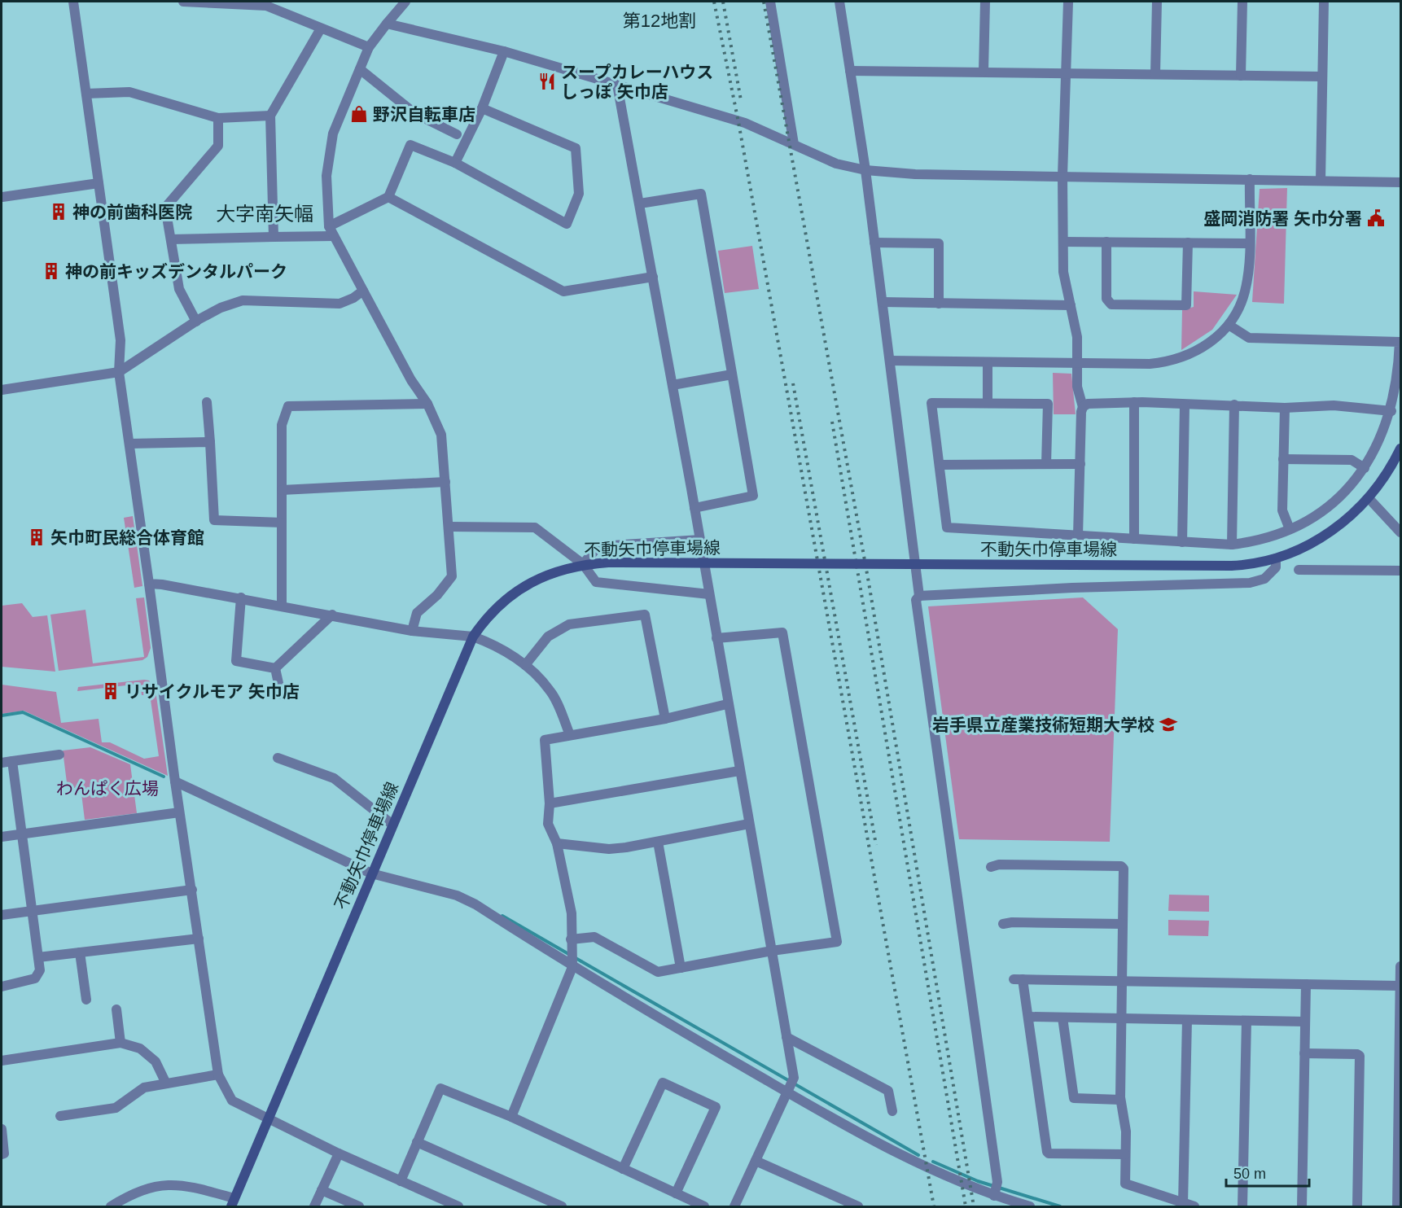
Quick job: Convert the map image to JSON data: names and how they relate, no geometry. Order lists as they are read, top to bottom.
{
  "streets": {
    "main road": ["不動矢巾停車場線"]
  },
  "districts": ["第12地割", "大字南矢幅"],
  "parks": ["わんぱく広場"],
  "places": {
    "restaurant": ["スープカレーハウス しっぽ 矢巾店"],
    "shop": ["野沢自転車店"],
    "building": [
      "神の前歯科医院",
      "神の前キッズデンタルパーク",
      "矢巾町民総合体育館",
      "リサイクルモア 矢巾店"
    ],
    "public building": ["盛岡消防署 矢巾分署"],
    "school or university": ["岩手県立産業技術短期大学校"]
  },
  "scale_bar": "50 m"
}
